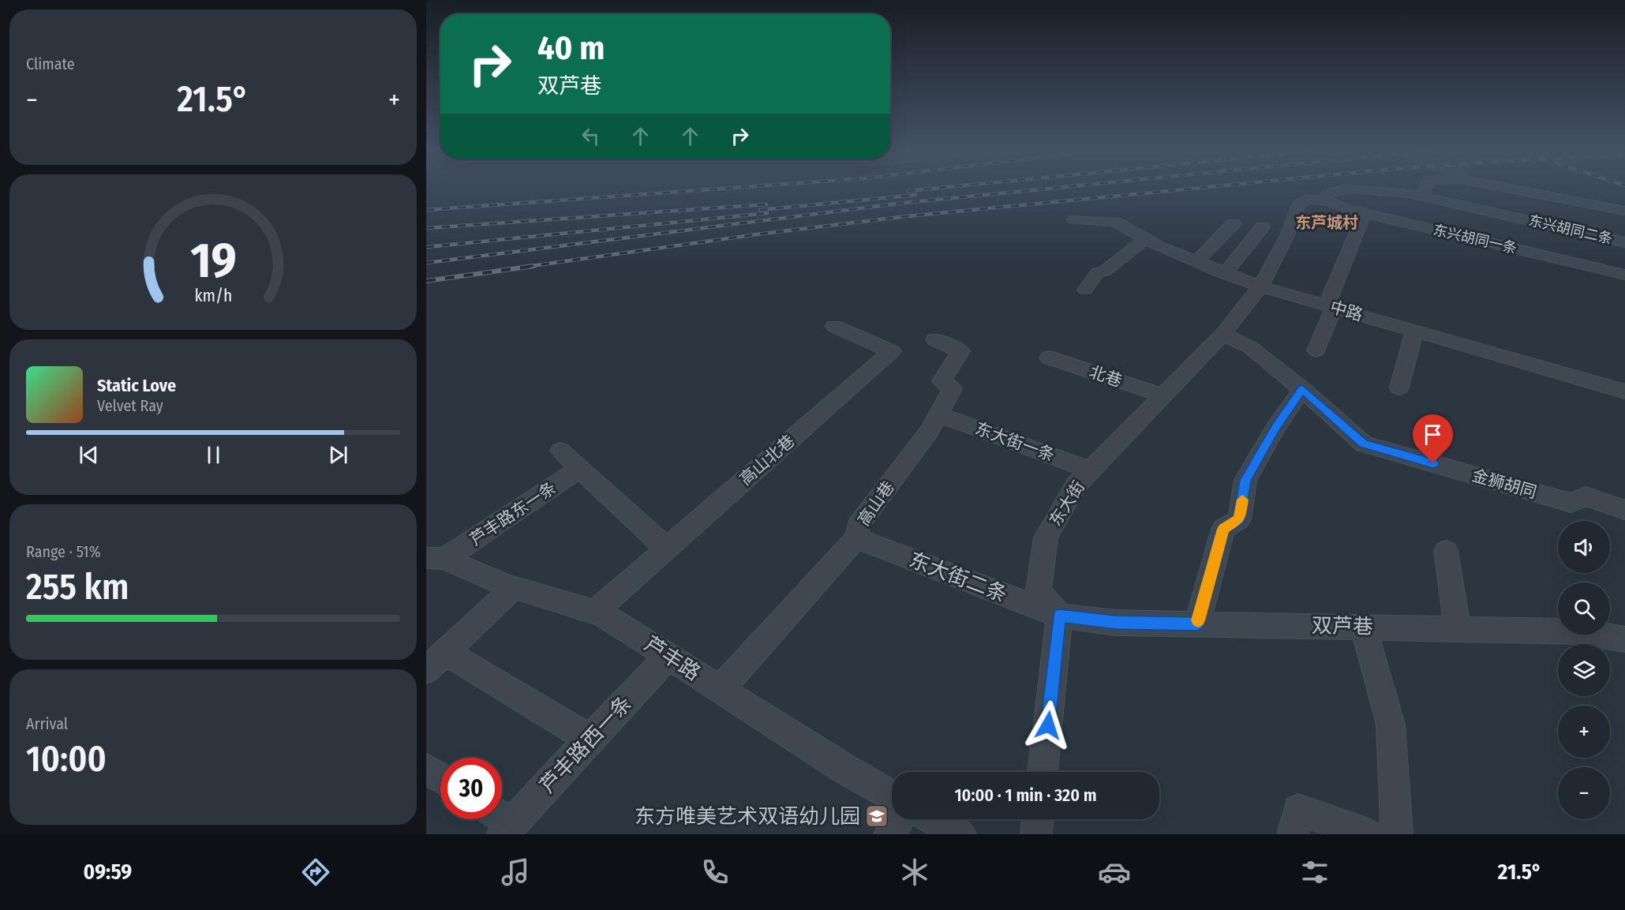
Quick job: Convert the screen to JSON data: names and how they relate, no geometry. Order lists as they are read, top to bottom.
{
  "streets": {
    "street": [
      "东兴胡同二条",
      "东兴胡同一条",
      "中路",
      "北巷",
      "东大街一条",
      "高山北巷",
      "金狮胡同",
      "高山巷",
      "东大街",
      "芦丰路东一条",
      "东大街二条",
      "双芦巷",
      "芦丰路",
      "芦丰路西一条"
    ]
  },
  "crossings": [
    ["东兴胡同二条", "东兴胡同一条"],
    ["东兴胡同二条", "东大街"],
    ["东兴胡同一条", "东大街"],
    ["中路", "东大街"],
    ["北巷", "东大街"],
    ["东大街一条", "高山巷"],
    ["东大街一条", "东大街"],
    ["高山北巷", "芦丰路"],
    ["金狮胡同", "东大街"],
    ["高山巷", "东大街二条"],
    ["高山巷", "芦丰路"],
    ["东大街", "东大街二条"],
    ["东大街", "双芦巷"],
    ["芦丰路东一条", "芦丰路"],
    ["东大街二条", "双芦巷"],
    ["芦丰路", "芦丰路西一条"]
  ],
  "districts": ["东芦城村"],
  "places": {
    "school or university": ["东方唯美艺术双语幼儿园"]
  },
  "page": {
    "tile": [
      "Climate",
      ["Range · 51%", "255 km"],
      ["Arrival", "10:00"]
    ],
    "turn": ["40 m", "双芦巷"],
    "heat": ["−", "21.5°", "+"],
    "song": ["Static Love", "Velvet Ray"],
    "map_buttons": ["+", "−"],
    "limit": "30",
    "trip": "10:00 · 1 min · 320 m",
    "tabs": ["09:59", "21.5°"],
    "gauge": ["19", "km/h"]
  }
}
